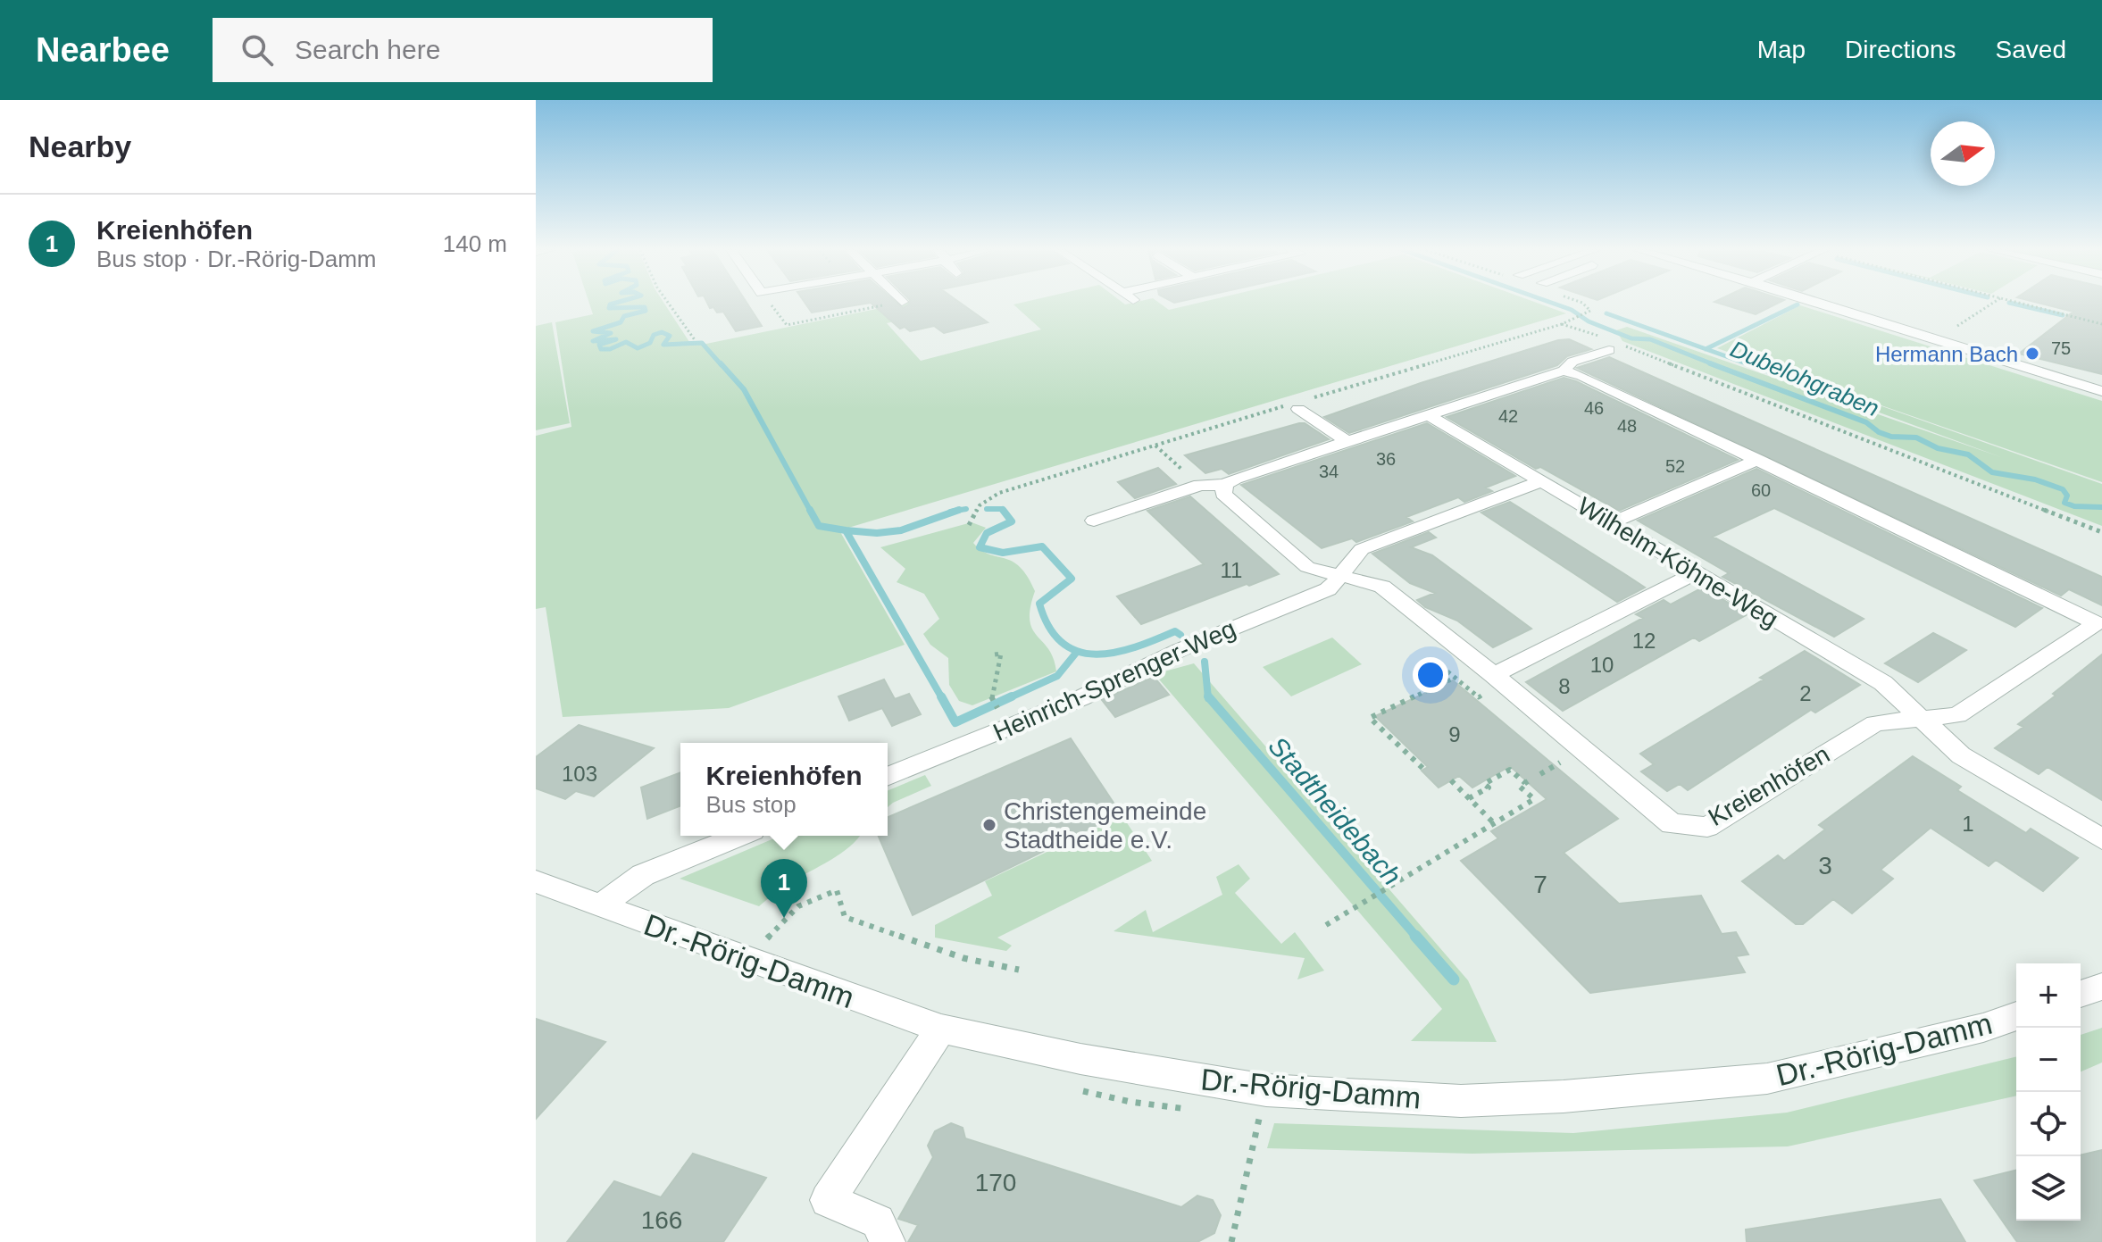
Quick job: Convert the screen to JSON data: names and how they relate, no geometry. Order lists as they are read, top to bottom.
{
  "streets": {
    "street": [
      "Wilhelm-Köhne-Weg",
      "Heinrich-Sprenger-Weg",
      "Kreienhöfen",
      "Dr.-Rörig-Damm"
    ]
  },
  "crossings": [
    ["Wilhelm-Köhne-Weg", "Kreienhöfen"],
    ["Heinrich-Sprenger-Weg", "Kreienhöfen"]
  ],
  "water": ["Dubelohgraben", "Stadtheidebach"],
  "places": ["Hermann Bach", "Christengemeinde Stadtheide e.V."],
  "house_numbers": [
    "75",
    "46",
    "42",
    "48",
    "36",
    "52",
    "34",
    "60",
    "11",
    "12",
    "10",
    "8",
    "2",
    "9",
    "103",
    "1",
    "3",
    "7",
    "170",
    "166"
  ],
  "north": "right",
  "page": {
    "header": "Nearbee",
    "search": "Search here",
    "nav": ["Map", "Directions", "Saved"],
    "heading": "Nearby",
    "list": [
      {
        "mark": "1",
        "name": "Kreienhöfen",
        "note": "Bus stop · Dr.-Rörig-Damm",
        "value": "140 m"
      }
    ],
    "popup": ["Kreienhöfen", "Bus stop"],
    "pins": "1",
    "map_buttons": ["+", "−"]
  }
}
